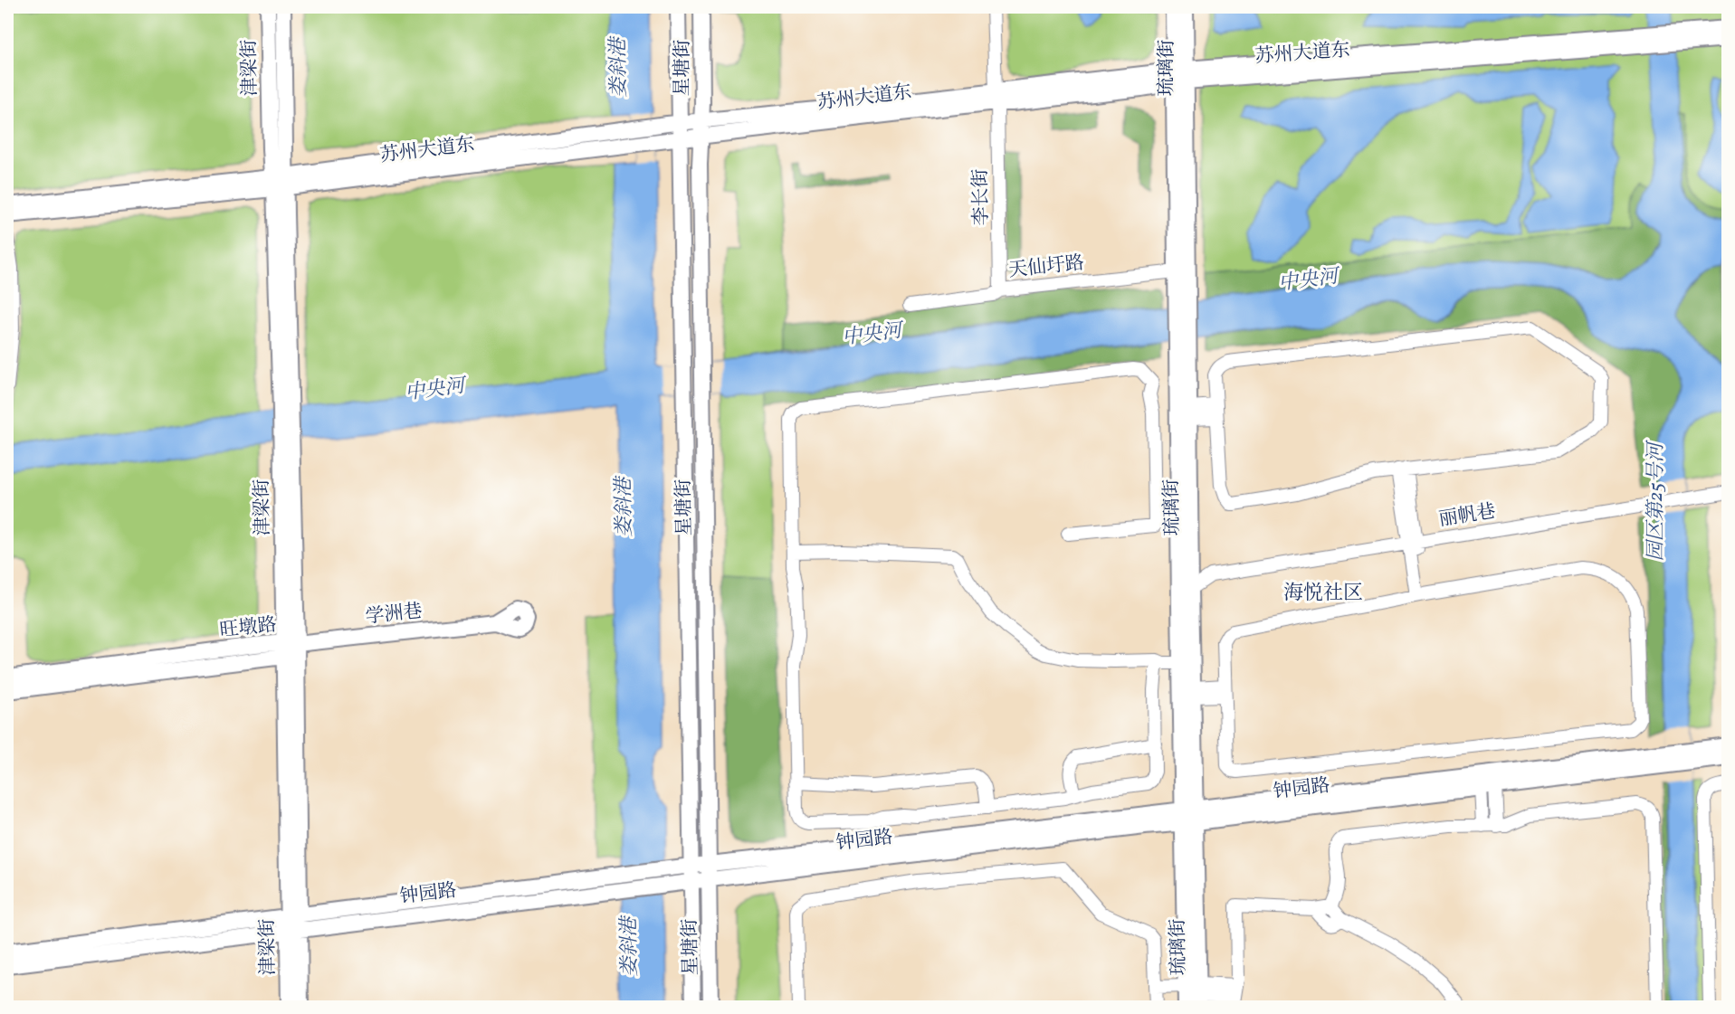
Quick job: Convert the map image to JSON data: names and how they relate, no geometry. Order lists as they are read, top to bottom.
{
  "streets": {
    "main road": [
      "苏州大道东",
      "津梁街",
      "星塘街",
      "琉璃街",
      "学洲巷",
      "旺墩路",
      "钟园路"
    ],
    "street": ["李长街", "天仙圩路", "丽帆巷"]
  },
  "crossings": [
    ["苏州大道东", "津梁街"],
    ["苏州大道东", "星塘街"],
    ["苏州大道东", "琉璃街"],
    ["苏州大道东", "李长街"],
    ["津梁街", "学洲巷"],
    ["津梁街", "旺墩路"],
    ["津梁街", "钟园路"],
    ["星塘街", "钟园路"],
    ["琉璃街", "天仙圩路"],
    ["琉璃街", "丽帆巷"],
    ["琉璃街", "钟园路"],
    ["李长街", "天仙圩路"],
    ["学洲巷", "旺墩路"]
  ],
  "districts": ["海悦社区"],
  "water": ["娄斜港", "中央河", "园区第25号河"]
}
